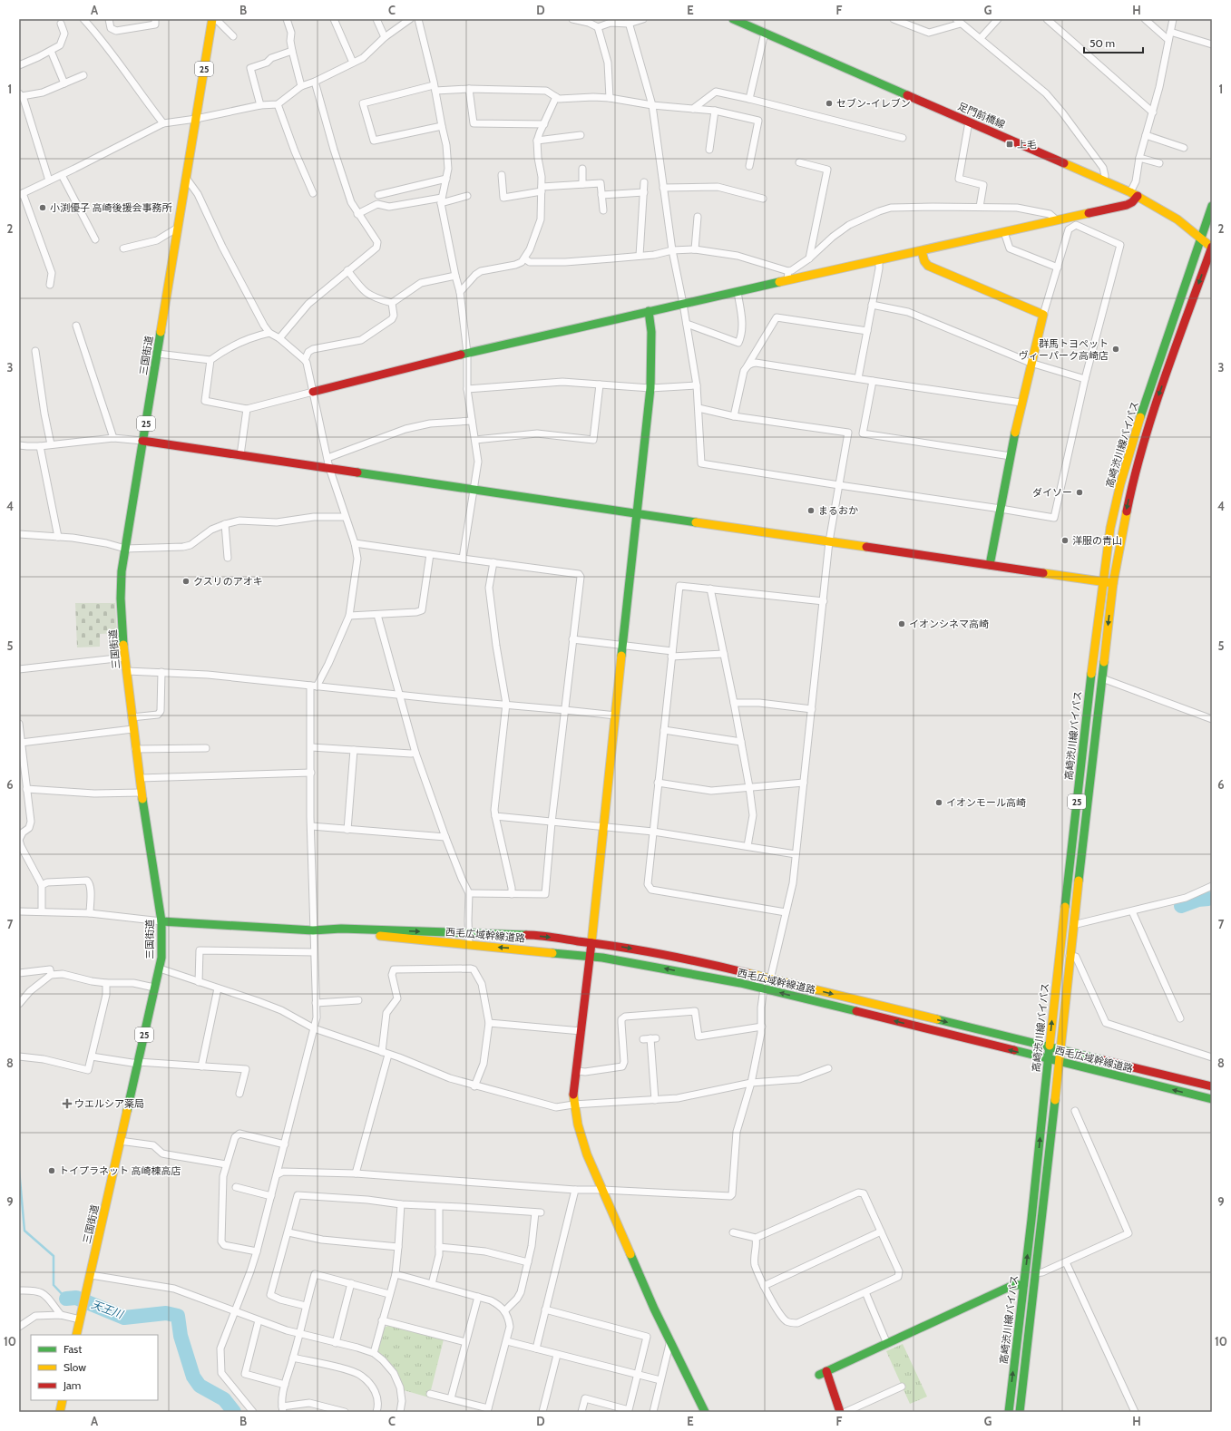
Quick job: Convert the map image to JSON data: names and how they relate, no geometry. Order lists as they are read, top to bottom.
{
  "streets": {
    "street": [
      "25",
      "足門前橋線",
      "三国街道",
      "高崎渋川線バイパス",
      "西毛広域幹線道路"
    ]
  },
  "crossings": [
    ["25", "三国街道"],
    ["足門前橋線", "高崎渋川線バイパス"],
    ["三国街道", "西毛広域幹線道路"],
    ["高崎渋川線バイパス", "西毛広域幹線道路"]
  ],
  "water": ["天王川"],
  "places": {
    "other": [
      "セブン-イレブン",
      "小渕優子 高崎後援会事務所",
      "群馬トヨペット ヴィーパーク高崎店",
      "ダイソー",
      "まるおか",
      "洋服の青山",
      "クスリのアオキ",
      "イオンシネマ高崎",
      "イオンモール高崎",
      "トイプラネット 高崎棟高店"
    ],
    "transit": ["上毛"],
    "health": ["ウエルシア薬局"]
  },
  "legend": ["Fast", "Slow", "Jam"],
  "scale_bar": "50 m",
  "grid": {
    "columns": [
      "A",
      "B",
      "C",
      "D",
      "E",
      "F",
      "G",
      "H"
    ],
    "rows": [
      "1",
      "2",
      "3",
      "4",
      "5",
      "6",
      "7",
      "8",
      "9",
      "10"
    ]
  }
}
